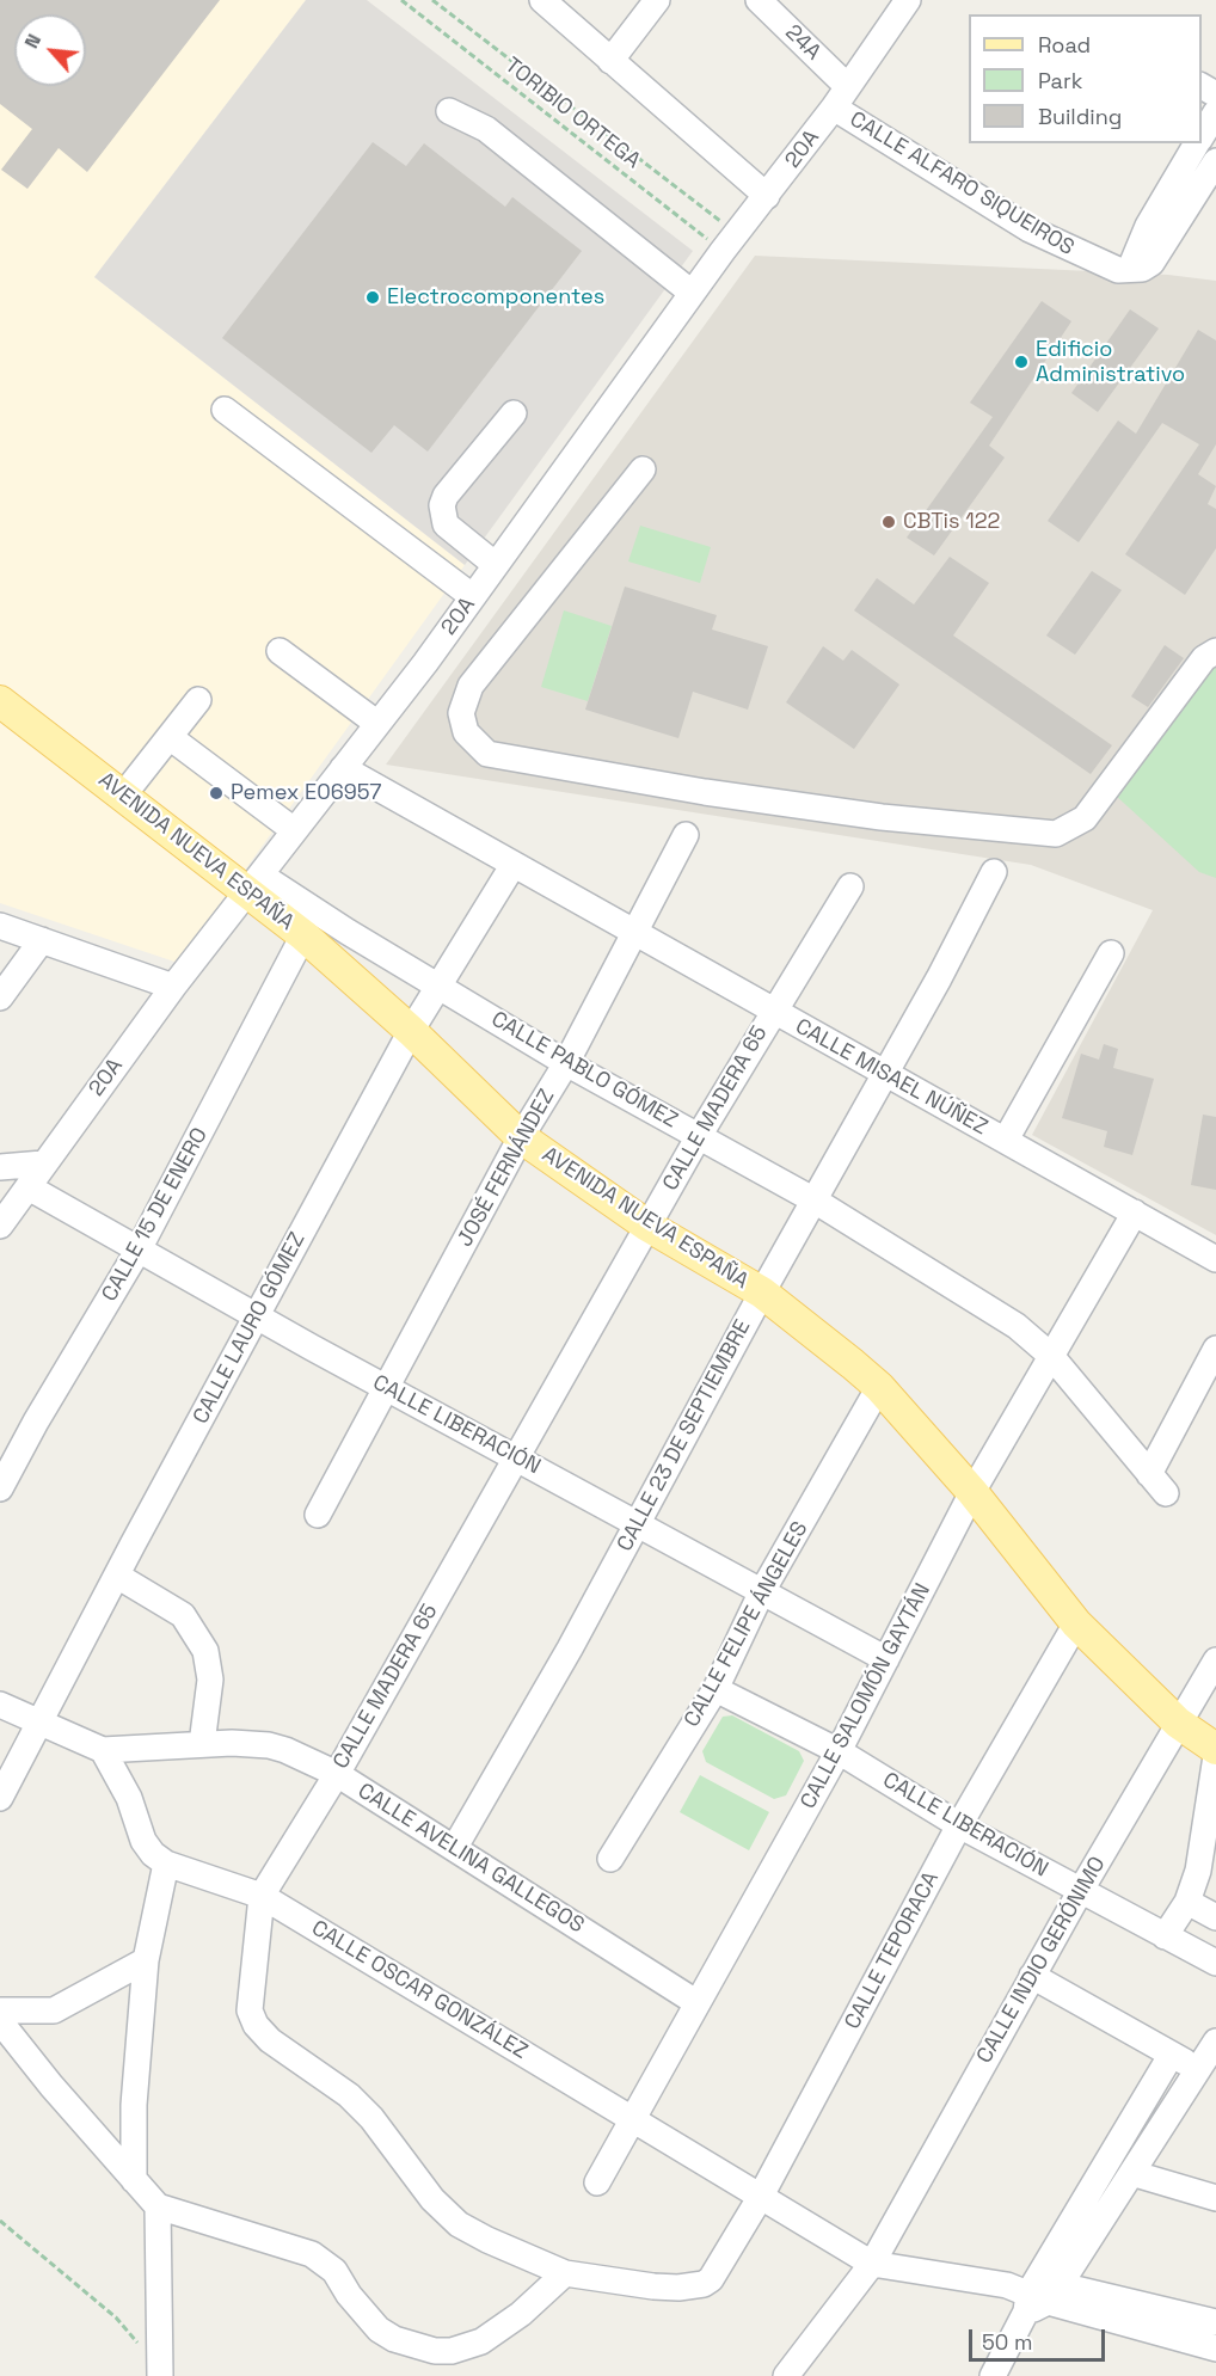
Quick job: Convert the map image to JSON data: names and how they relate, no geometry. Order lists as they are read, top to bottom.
{
  "streets": {
    "main road": ["AVENIDA NUEVA ESPAÑA"],
    "street": [
      "24A",
      "20A",
      "CALLE ALFARO SIQUEIROS",
      "CALLE PABLO GÓMEZ",
      "CALLE MISAEL NÚÑEZ",
      "CALLE MADERA 65",
      "JOSÉ FERNÁNDEZ",
      "CALLE 15 DE ENERO",
      "CALLE LAURO GÓMEZ",
      "CALLE LIBERACIÓN",
      "CALLE 23 DE SEPTIEMBRE",
      "CALLE FELIPE ÁNGELES",
      "CALLE SALOMÓN GAYTÁN",
      "CALLE AVELINA GALLEGOS",
      "CALLE TEPORACA",
      "CALLE INDIO GERÓNIMO",
      "CALLE OSCAR GONZÁLEZ"
    ],
    "path": ["TORIBIO ORTEGA"]
  },
  "crossings": [
    ["24A", "20A"],
    ["TORIBIO ORTEGA", "20A"],
    ["20A", "CALLE ALFARO SIQUEIROS"],
    ["20A", "AVENIDA NUEVA ESPAÑA"],
    ["20A", "CALLE PABLO GÓMEZ"],
    ["20A", "CALLE MISAEL NÚÑEZ"],
    ["20A", "CALLE LIBERACIÓN"],
    ["AVENIDA NUEVA ESPAÑA", "CALLE PABLO GÓMEZ"],
    ["AVENIDA NUEVA ESPAÑA", "CALLE MADERA 65"],
    ["AVENIDA NUEVA ESPAÑA", "JOSÉ FERNÁNDEZ"],
    ["AVENIDA NUEVA ESPAÑA", "CALLE 15 DE ENERO"],
    ["AVENIDA NUEVA ESPAÑA", "CALLE LAURO GÓMEZ"],
    ["AVENIDA NUEVA ESPAÑA", "CALLE 23 DE SEPTIEMBRE"],
    ["AVENIDA NUEVA ESPAÑA", "CALLE FELIPE ÁNGELES"],
    ["AVENIDA NUEVA ESPAÑA", "CALLE SALOMÓN GAYTÁN"],
    ["AVENIDA NUEVA ESPAÑA", "CALLE TEPORACA"],
    ["AVENIDA NUEVA ESPAÑA", "CALLE INDIO GERÓNIMO"],
    ["CALLE PABLO GÓMEZ", "CALLE MADERA 65"],
    ["CALLE PABLO GÓMEZ", "JOSÉ FERNÁNDEZ"],
    ["CALLE PABLO GÓMEZ", "CALLE LAURO GÓMEZ"],
    ["CALLE PABLO GÓMEZ", "CALLE 23 DE SEPTIEMBRE"],
    ["CALLE PABLO GÓMEZ", "CALLE SALOMÓN GAYTÁN"],
    ["CALLE MISAEL NÚÑEZ", "CALLE MADERA 65"],
    ["CALLE MISAEL NÚÑEZ", "JOSÉ FERNÁNDEZ"],
    ["CALLE MISAEL NÚÑEZ", "CALLE LAURO GÓMEZ"],
    ["CALLE MISAEL NÚÑEZ", "CALLE 23 DE SEPTIEMBRE"],
    ["CALLE MISAEL NÚÑEZ", "CALLE SALOMÓN GAYTÁN"],
    ["CALLE MADERA 65", "CALLE LIBERACIÓN"],
    ["CALLE MADERA 65", "CALLE AVELINA GALLEGOS"],
    ["CALLE MADERA 65", "CALLE TEPORACA"],
    ["CALLE MADERA 65", "CALLE OSCAR GONZÁLEZ"],
    ["JOSÉ FERNÁNDEZ", "CALLE LIBERACIÓN"],
    ["CALLE 15 DE ENERO", "CALLE LIBERACIÓN"],
    ["CALLE LAURO GÓMEZ", "CALLE LIBERACIÓN"],
    ["CALLE LIBERACIÓN", "CALLE 23 DE SEPTIEMBRE"],
    ["CALLE LIBERACIÓN", "CALLE FELIPE ÁNGELES"],
    ["CALLE LIBERACIÓN", "CALLE SALOMÓN GAYTÁN"],
    ["CALLE LIBERACIÓN", "CALLE TEPORACA"],
    ["CALLE LIBERACIÓN", "CALLE INDIO GERÓNIMO"],
    ["CALLE 23 DE SEPTIEMBRE", "CALLE AVELINA GALLEGOS"],
    ["CALLE SALOMÓN GAYTÁN", "CALLE AVELINA GALLEGOS"],
    ["CALLE SALOMÓN GAYTÁN", "CALLE OSCAR GONZÁLEZ"],
    ["CALLE AVELINA GALLEGOS", "CALLE OSCAR GONZÁLEZ"],
    ["CALLE TEPORACA", "CALLE OSCAR GONZÁLEZ"],
    ["CALLE INDIO GERÓNIMO", "CALLE OSCAR GONZÁLEZ"]
  ],
  "places": [
    "Electrocomponentes",
    "Edificio Administrativo",
    "CBTis 122",
    "Pemex E06957"
  ],
  "legend": ["Road", "Park", "Building"],
  "scale_bar": "50 m",
  "north": "top left"
}
